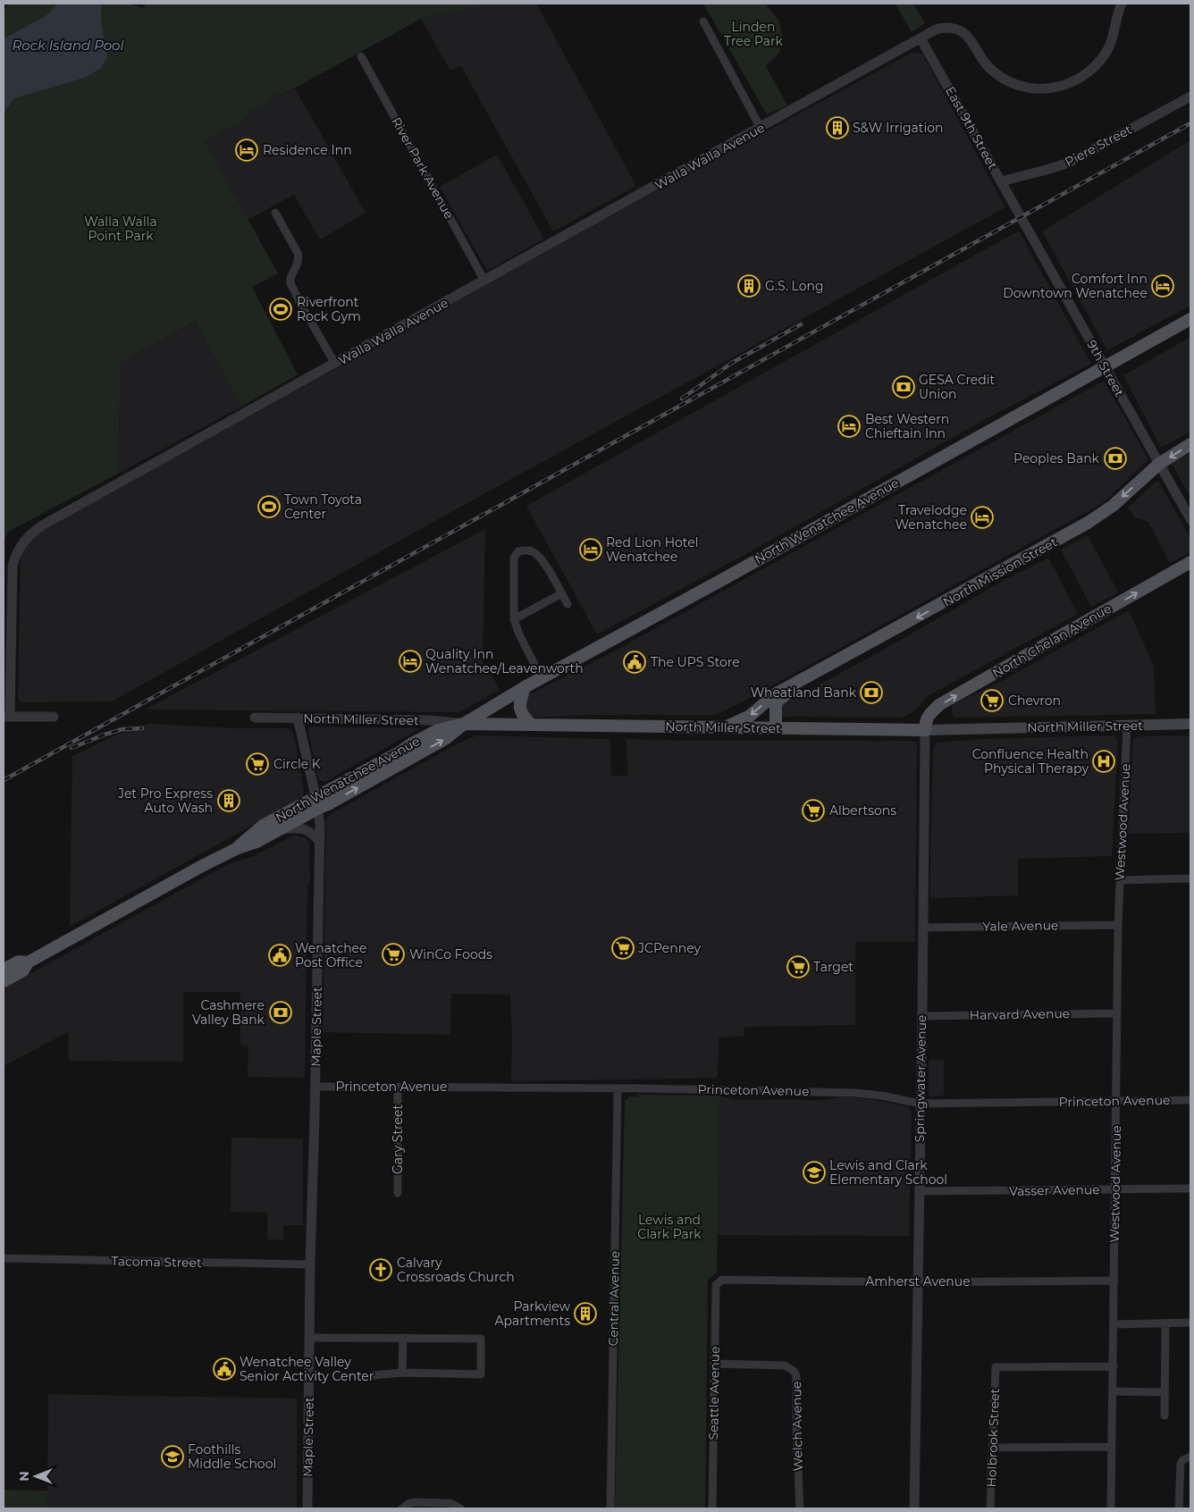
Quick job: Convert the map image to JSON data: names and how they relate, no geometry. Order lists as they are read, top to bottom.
{
  "streets": {
    "main road": [
      "North Wenatchee Avenue",
      "North Mission Street",
      "North Chelan Avenue",
      "North Miller Street"
    ],
    "street": [
      "East 9th Street",
      "Piere Street",
      "Walla Walla Avenue",
      "River Park Avenue",
      "9th Street",
      "Westwood Avenue",
      "Yale Avenue",
      "Harvard Avenue",
      "Maple Street",
      "Springwater Avenue",
      "Princeton Avenue",
      "Gary Street",
      "Vasser Avenue",
      "Tacoma Street",
      "Amherst Avenue",
      "Central Avenue",
      "Seattle Avenue",
      "Welch Avenue",
      "Holbrook Street"
    ]
  },
  "crossings": [
    ["East 9th Street", "Piere Street"],
    ["East 9th Street", "Walla Walla Avenue"],
    ["East 9th Street", "9th Street"],
    ["Walla Walla Avenue", "River Park Avenue"],
    ["9th Street", "North Wenatchee Avenue"],
    ["9th Street", "North Mission Street"],
    ["North Wenatchee Avenue", "North Miller Street"],
    ["North Wenatchee Avenue", "Maple Street"],
    ["North Mission Street", "North Miller Street"],
    ["North Chelan Avenue", "North Miller Street"],
    ["North Chelan Avenue", "Springwater Avenue"],
    ["North Miller Street", "Westwood Avenue"],
    ["North Miller Street", "Maple Street"],
    ["North Miller Street", "Springwater Avenue"],
    ["Westwood Avenue", "Yale Avenue"],
    ["Westwood Avenue", "Harvard Avenue"],
    ["Westwood Avenue", "Princeton Avenue"],
    ["Westwood Avenue", "Vasser Avenue"],
    ["Westwood Avenue", "Amherst Avenue"],
    ["Westwood Avenue", "Holbrook Street"],
    ["Yale Avenue", "Springwater Avenue"],
    ["Harvard Avenue", "Springwater Avenue"],
    ["Maple Street", "Princeton Avenue"],
    ["Maple Street", "Tacoma Street"],
    ["Springwater Avenue", "Princeton Avenue"],
    ["Springwater Avenue", "Vasser Avenue"],
    ["Springwater Avenue", "Amherst Avenue"],
    ["Princeton Avenue", "Gary Street"],
    ["Princeton Avenue", "Central Avenue"],
    ["Amherst Avenue", "Seattle Avenue"],
    ["Seattle Avenue", "Welch Avenue"]
  ],
  "one_way": ["North Mission Street", "North Chelan Avenue"],
  "water": ["Rock Island Pool"],
  "parks": ["Linden Tree Park", "Walla Walla Point Park", "Lewis and Clark Park"],
  "places": {
    "building": [
      "S&W Irrigation",
      "G.S. Long",
      "Jet Pro Express Auto Wash",
      "Parkview Apartments"
    ],
    "hotel": [
      "Residence Inn",
      "Comfort Inn Downtown Wenatchee",
      "Best Western Chieftain Inn",
      "Travelodge Wenatchee",
      "Red Lion Hotel Wenatchee",
      "Quality Inn Wenatchee/Leavenworth"
    ],
    "sports": ["Riverfront Rock Gym", "Town Toyota Center"],
    "bank": [
      "GESA Credit Union",
      "Peoples Bank",
      "Wheatland Bank",
      "Cashmere Valley Bank"
    ],
    "public building": ["The UPS Store", "Wenatchee Post Office", "Wenatchee Valley Senior Activity Center"],
    "supermarket": [
      "Chevron",
      "Circle K",
      "Albertsons",
      "JCPenney",
      "WinCo Foods",
      "Target"
    ],
    "hospital": ["Confluence Health Physical Therapy"],
    "school or university": ["Lewis and Clark Elementary School", "Foothills Middle School"],
    "church": ["Calvary Crossroads Church"]
  },
  "north": "left"
}
